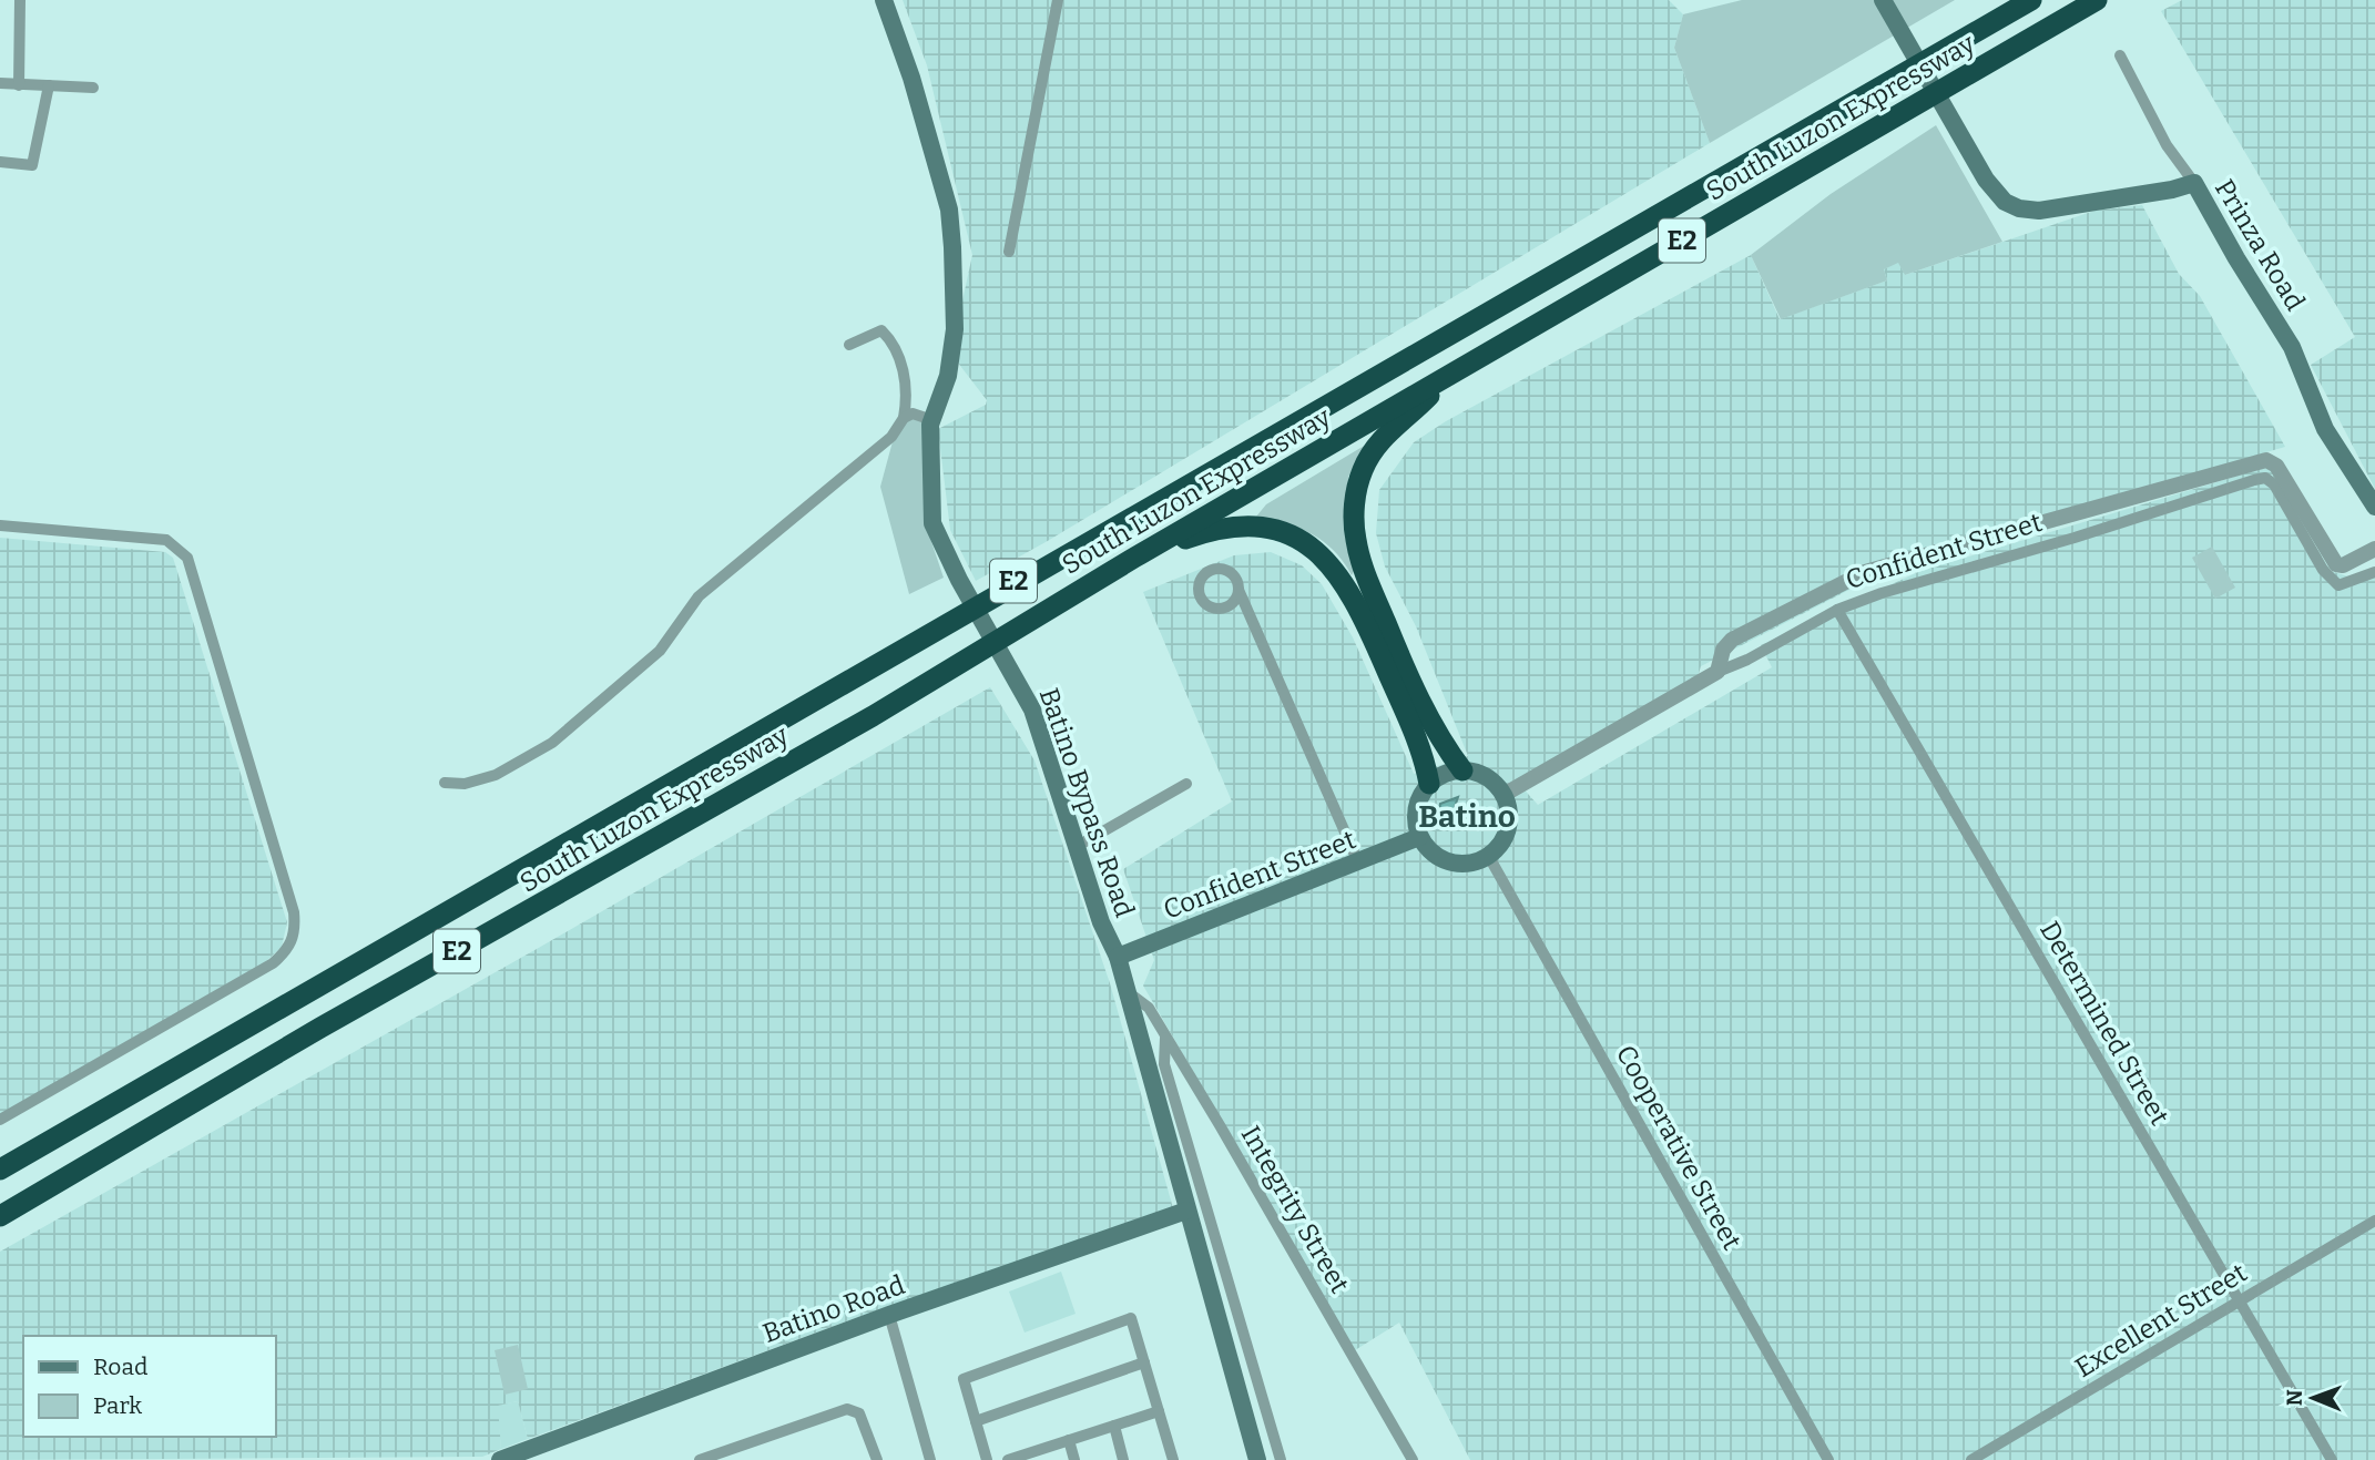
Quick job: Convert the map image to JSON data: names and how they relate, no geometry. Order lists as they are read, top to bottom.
{
  "streets": {
    "highway": ["South Luzon Expressway", "E2"],
    "main road": [
      "Prinza Road",
      "Confident Street",
      "Batino Bypass Road",
      "Batino Road"
    ],
    "street": [
      "Determined Street",
      "Cooperative Street",
      "Integrity Street",
      "Excellent Street"
    ]
  },
  "crossings": [
    ["Confident Street", "Batino Bypass Road"],
    ["Confident Street", "Determined Street"],
    ["Confident Street", "Cooperative Street"],
    ["Batino Bypass Road", "Integrity Street"],
    ["Batino Bypass Road", "Batino Road"],
    ["Determined Street", "Excellent Street"]
  ],
  "districts": ["Batino"],
  "legend": ["Road", "Park"],
  "north": "left"
}
